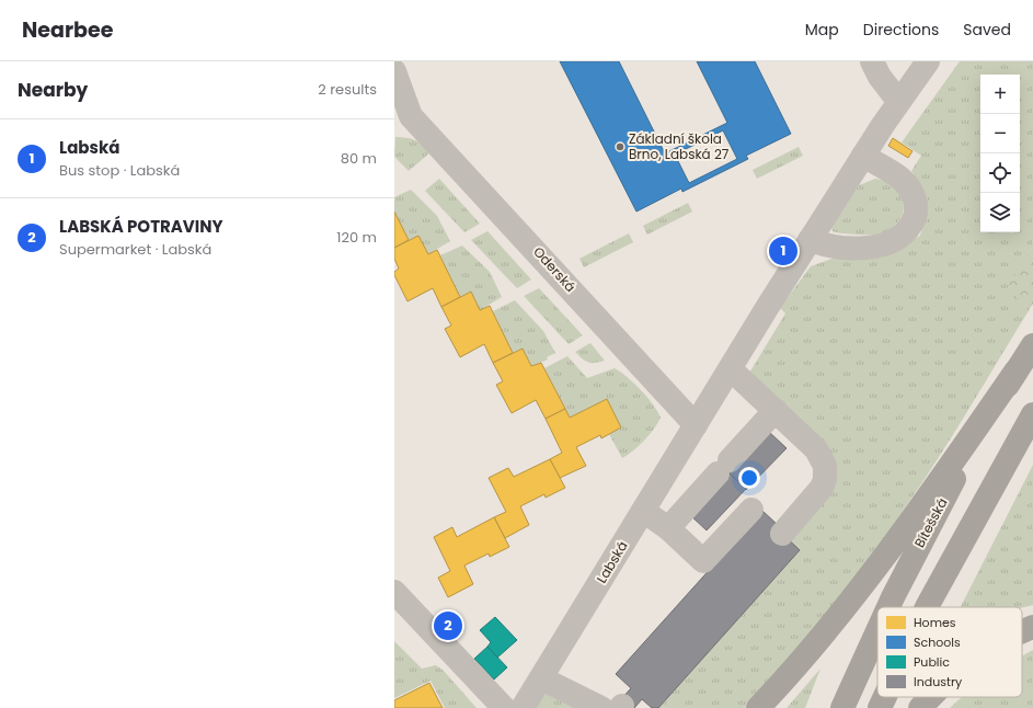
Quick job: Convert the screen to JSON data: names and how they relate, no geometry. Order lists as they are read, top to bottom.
{
  "streets": {
    "highway": ["Bítešská"],
    "street": ["Oderská", "Labská"]
  },
  "crossings": [
    ["Oderská", "Labská"]
  ],
  "places": ["Základní škola Brno, Labská 27"],
  "legend": [
    "Homes",
    "Schools",
    "Public",
    "Industry"
  ],
  "page": {
    "header": "Nearbee",
    "nav": ["Map", "Directions", "Saved"],
    "heading": ["Nearby", "2 results"],
    "map_buttons": ["+", "−"],
    "list": [
      {
        "mark": "1",
        "name": "Labská",
        "note": "Bus stop · Labská",
        "value": "80 m"
      },
      {
        "mark": "2",
        "name": "LABSKÁ POTRAVINY",
        "note": "Supermarket · Labská",
        "value": "120 m"
      }
    ],
    "pins": ["1", "2"]
  }
}
